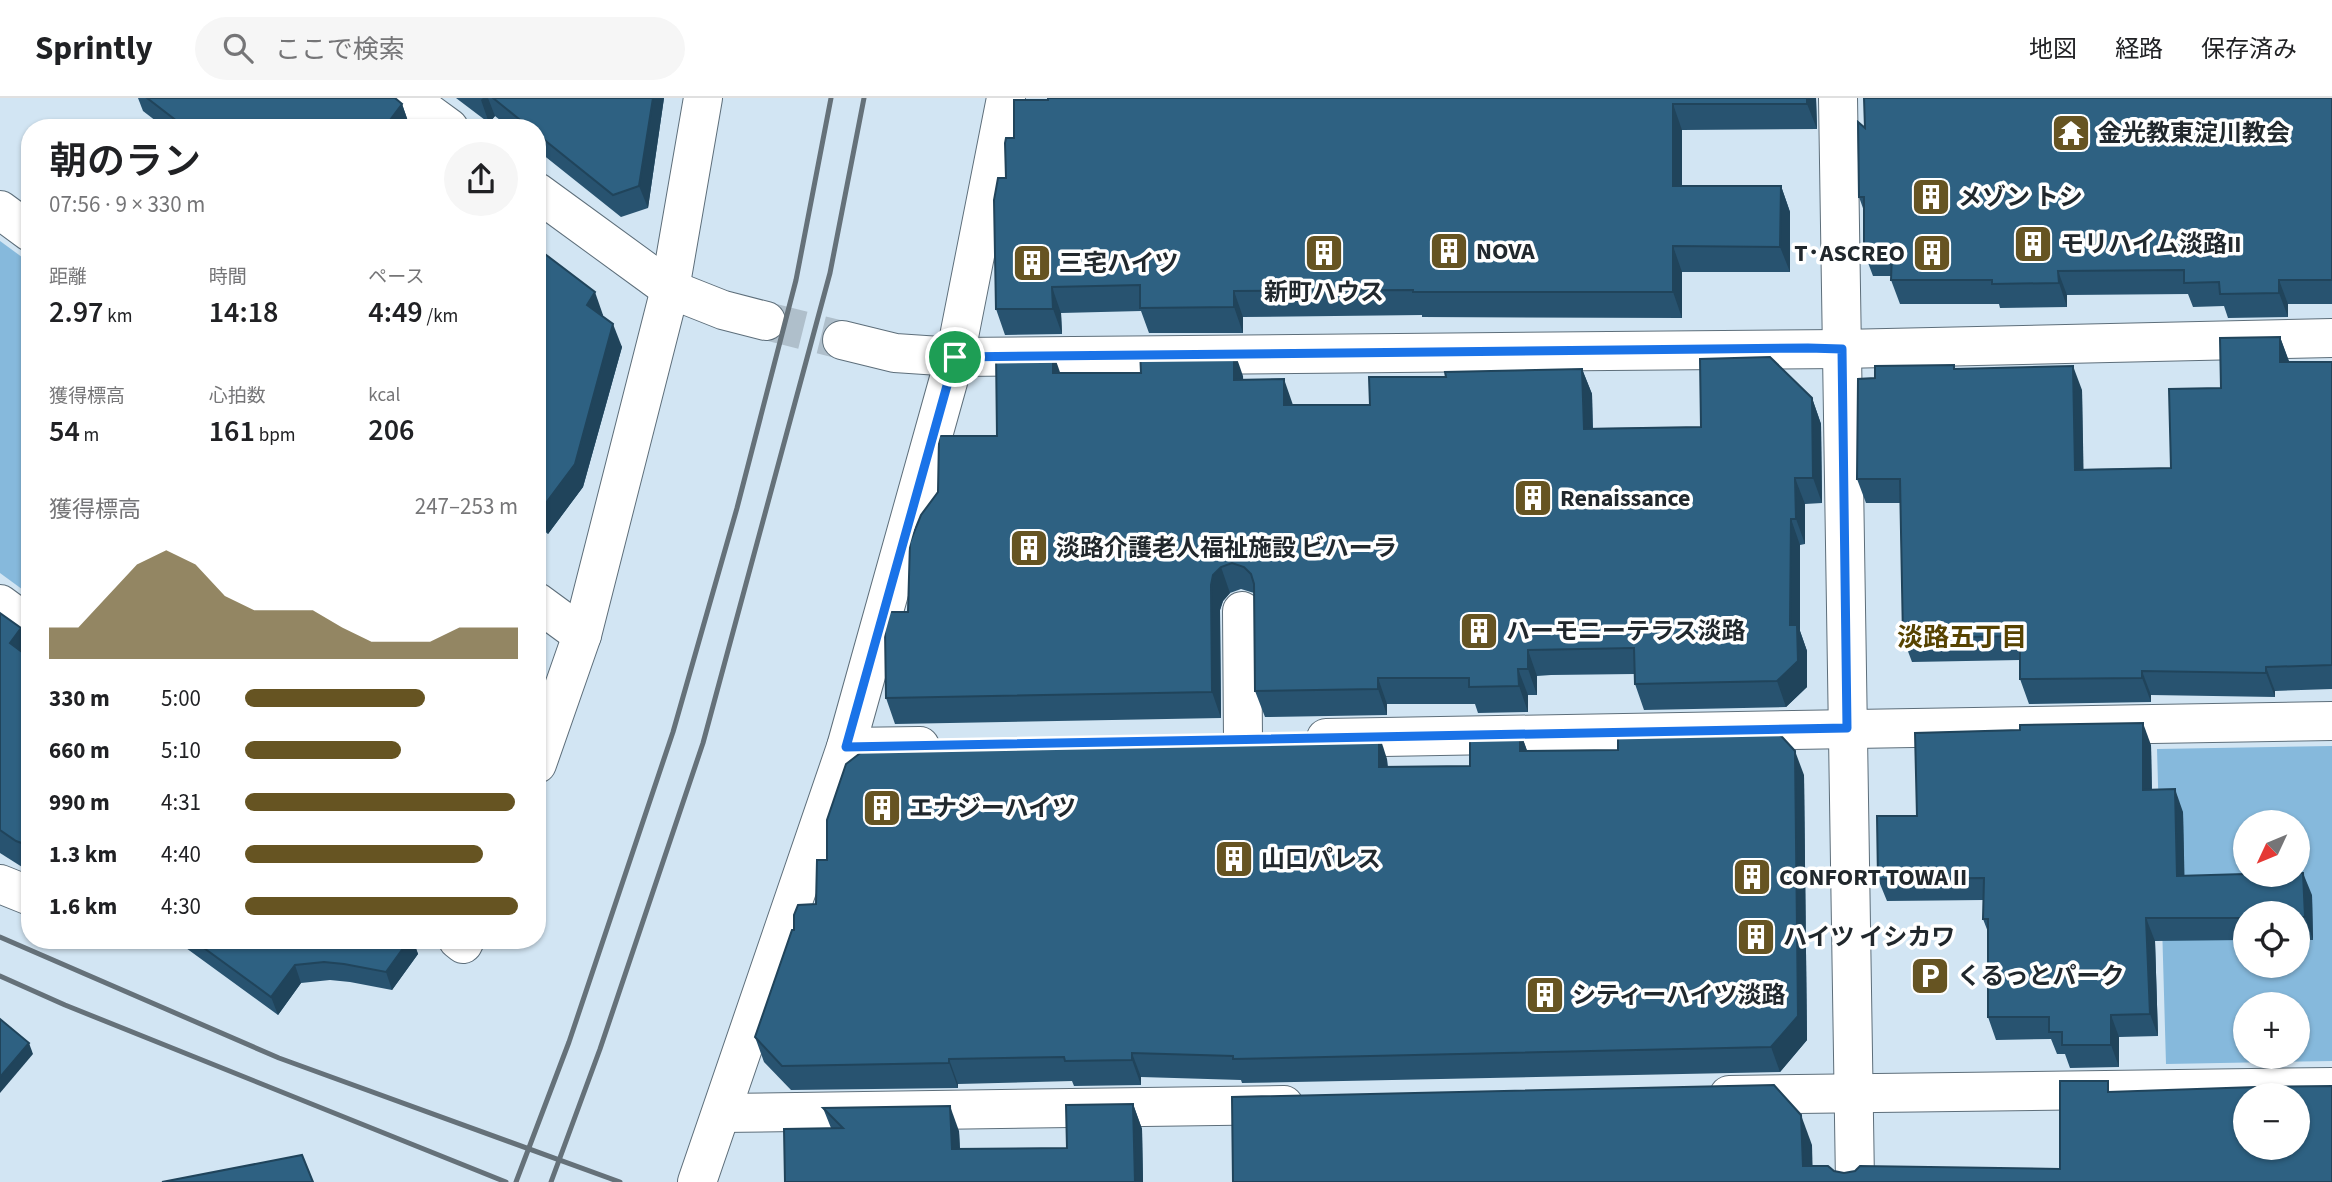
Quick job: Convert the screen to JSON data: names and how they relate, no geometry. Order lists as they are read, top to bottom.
{
  "districts": ["淡路五丁目"],
  "places": {
    "temple": ["金光教東淀川教会"],
    "building": [
      "メゾン トシ",
      "モリハイム淡路II",
      "NOVA",
      "新町ハウス",
      "T･ASCREO",
      "三宅ハイツ",
      "Renaissance",
      "淡路介護老人福祉施設 ビハーラ",
      "ハーモニーテラス淡路",
      "エナジーハイツ",
      "山口パレス",
      "CONFORT TOWA II",
      "ハイツ イシカワ",
      "シティーハイツ淡路"
    ],
    "parking": ["くるっとパーク"]
  },
  "north": "bottom left",
  "page": {
    "header": "Sprintly",
    "search": "ここで検索",
    "nav": ["地図", "経路", "保存済み"],
    "heading": ["朝のラン", "07:56 · 9 × 330 m"],
    "stats": [
      ["距離", "2.97 km"],
      ["時間", "14:18"],
      ["ペース", "4:49 /km"],
      ["獲得標高", "54 m"],
      ["心拍数", "161 bpm"],
      ["kcal", "206"]
    ],
    "chart": ["獲得標高", "247–253 m"],
    "list": [
      {
        "name": "330 m",
        "note": "5:00"
      },
      {
        "name": "660 m",
        "note": "5:10"
      },
      {
        "name": "990 m",
        "note": "4:31"
      },
      {
        "name": "1.3 km",
        "note": "4:40"
      },
      {
        "name": "1.6 km",
        "note": "4:30"
      }
    ],
    "map_buttons": ["+", "−"]
  }
}
